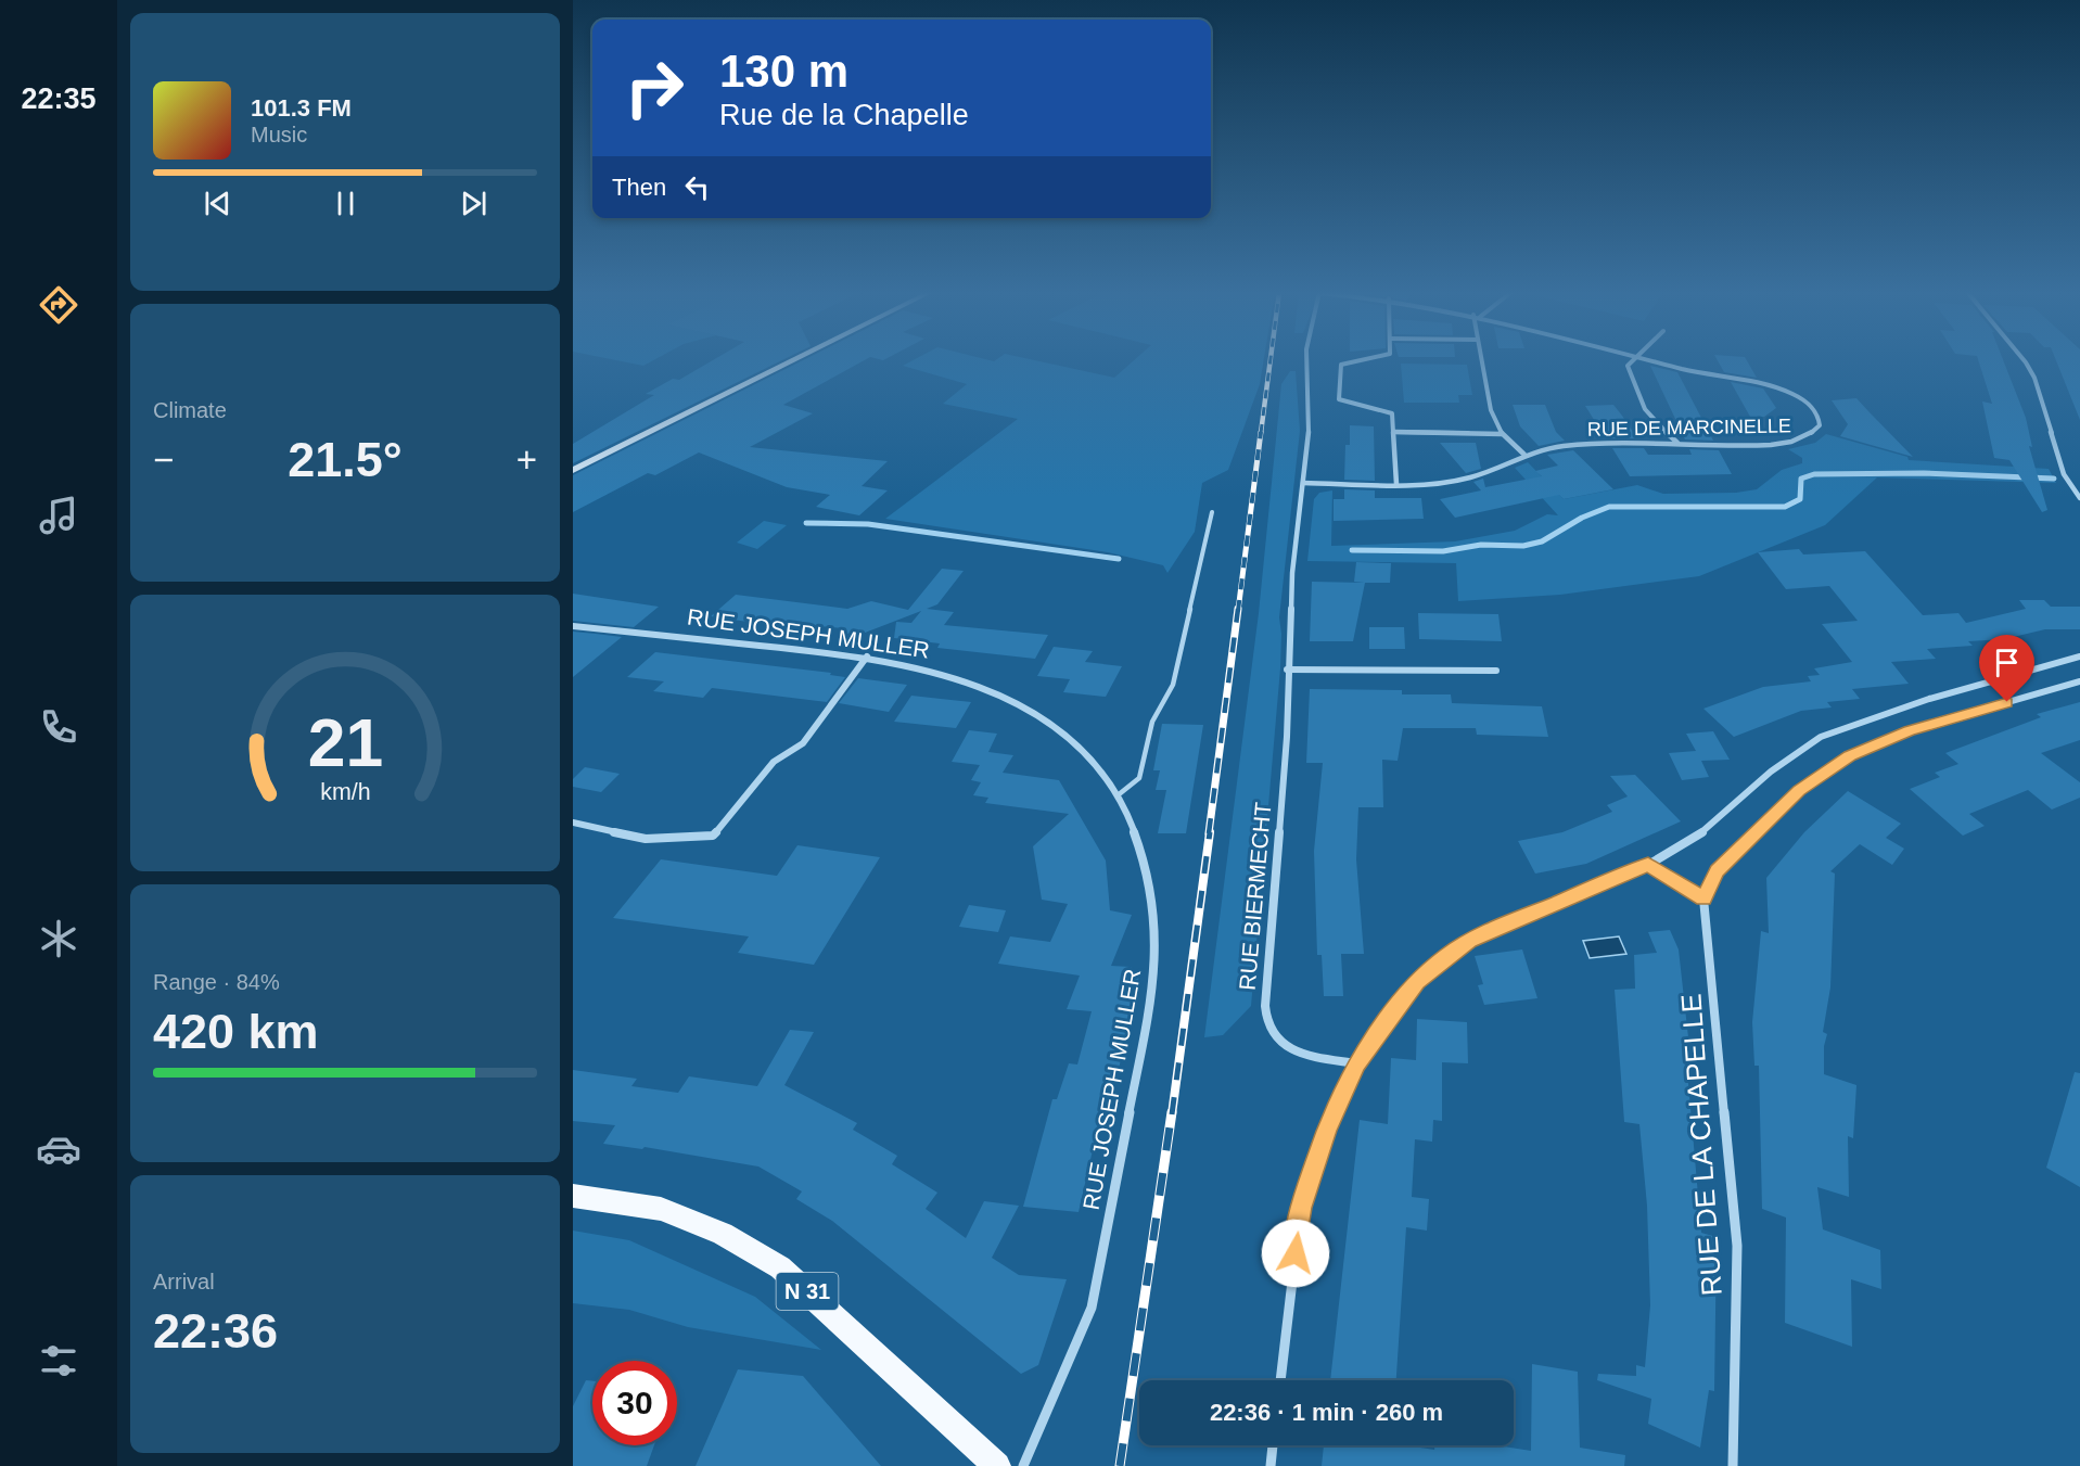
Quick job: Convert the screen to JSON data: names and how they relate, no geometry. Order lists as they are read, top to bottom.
{
  "streets": {
    "main road": ["N 31"],
    "street": [
      "RUE DE MARCINELLE",
      "RUE JOSEPH MULLER",
      "RUE BIERMECHT",
      "RUE DE LA CHAPELLE"
    ]
  },
  "crossings": [
    ["RUE DE MARCINELLE", "RUE BIERMECHT"]
  ],
  "page": {
    "tabs": "22:35",
    "turn": ["130 m", "Rue de la Chapelle"],
    "song": ["101.3 FM", "Music"],
    "then": "Then",
    "tile": [
      "Climate",
      ["Range · 84%", "420 km"],
      ["Arrival", "22:36"]
    ],
    "heat": ["−", "21.5°", "+"],
    "limit": "30",
    "trip": "22:36 · 1 min · 260 m",
    "gauge": ["21", "km/h"]
  }
}
